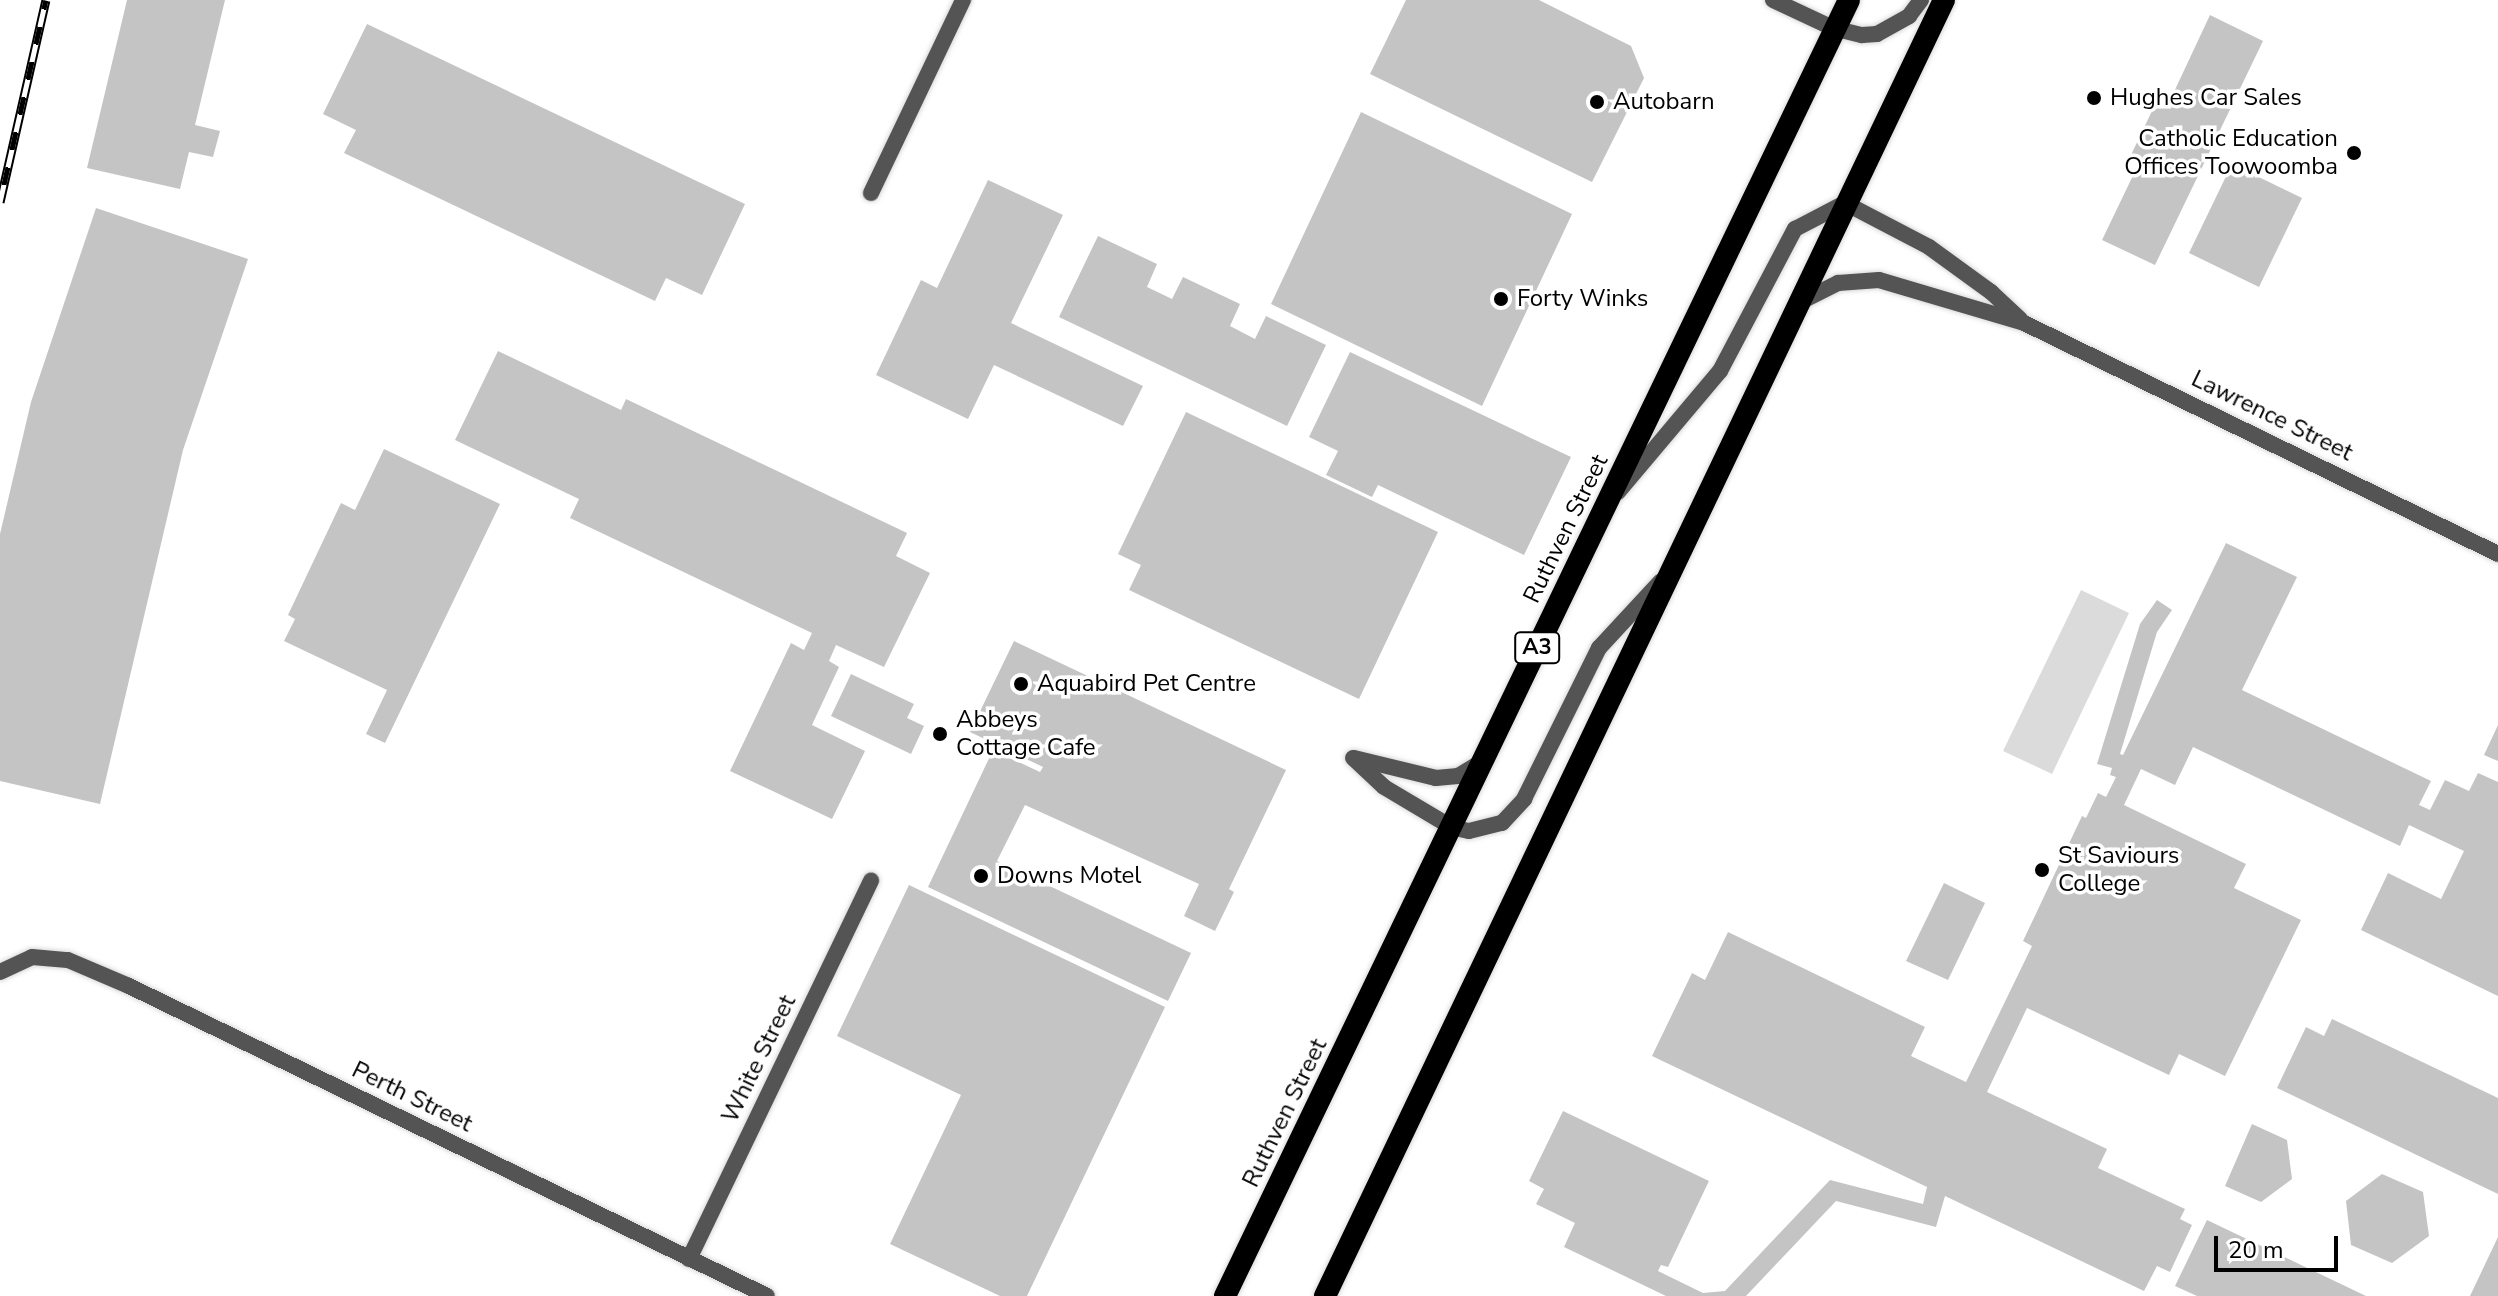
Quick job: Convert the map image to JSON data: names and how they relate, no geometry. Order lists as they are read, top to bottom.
{
  "streets": {
    "highway": ["Ruthven Street", "A3"],
    "street": ["Lawrence Street", "White Street", "Perth Street"]
  },
  "crossings": [
    ["White Street", "Perth Street"]
  ],
  "places": [
    "Hughes Car Sales",
    "Autobarn",
    "Catholic Education Offices Toowoomba",
    "Forty Winks",
    "Aquabird Pet Centre",
    "Abbeys Cottage Cafe",
    "St Saviours College",
    "Downs Motel"
  ],
  "scale_bar": "20 m"
}
